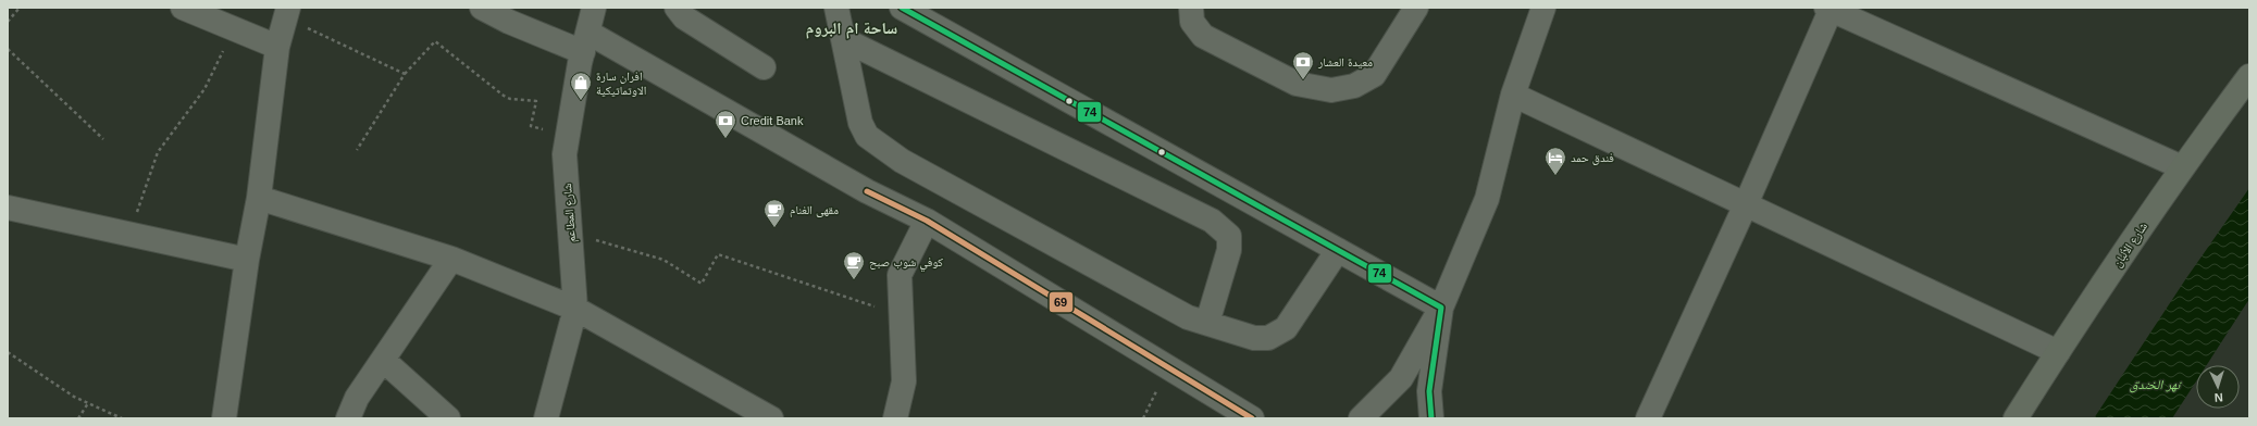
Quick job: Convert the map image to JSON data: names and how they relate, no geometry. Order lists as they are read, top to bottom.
{
  "streets": {
    "main road": ["شارع الألبان"],
    "street": ["شارع المطاعم"]
  },
  "districts": ["ساحة ام البروم"],
  "water": ["نهر الخندق"],
  "places": {
    "bank": ["معيدة العشار", "Credit Bank"],
    "shop": ["افران سارة الاوتماتيكية"],
    "hotel": ["فندق حمد"],
    "cafe": ["مقهى الغنام", "كوفي شوب صبح"]
  },
  "lines": ["transit line 74", "transit line 69"],
  "north": "bottom"
}
